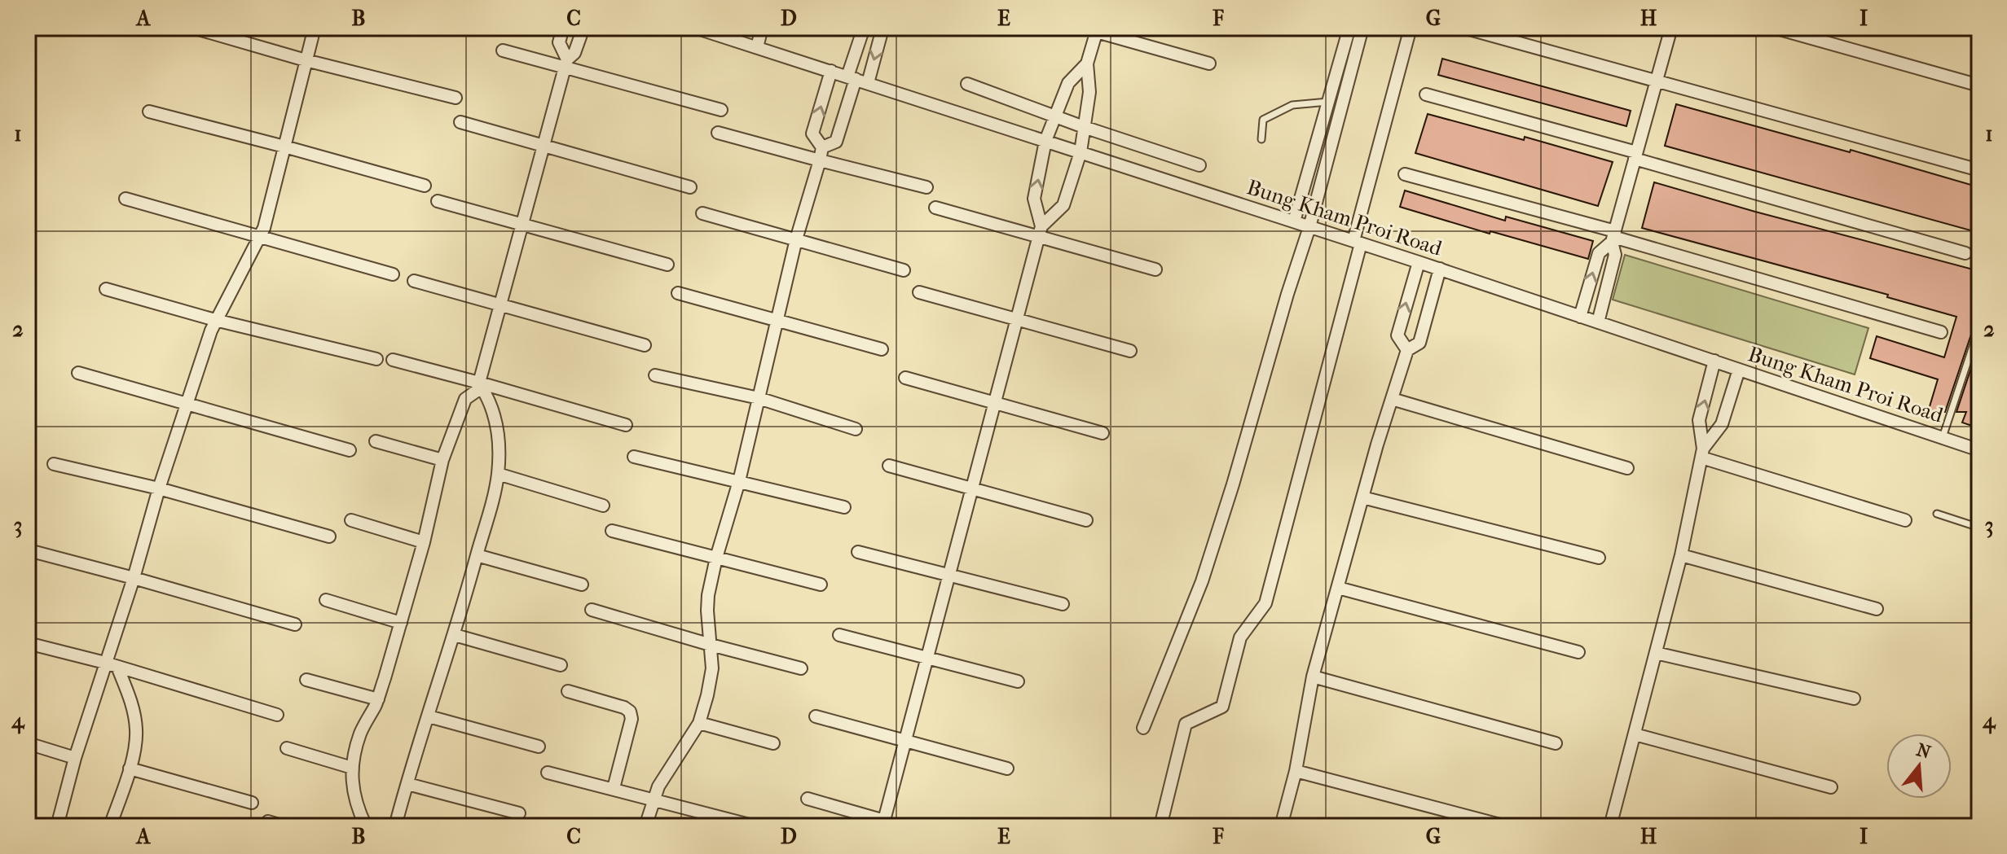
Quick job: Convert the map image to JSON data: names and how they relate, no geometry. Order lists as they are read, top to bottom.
{
  "streets": {
    "street": ["Bung Kham Proi Road"]
  },
  "north": "top",
  "grid": {
    "columns": [
      "A",
      "B",
      "C",
      "D",
      "E",
      "F",
      "G",
      "H",
      "I"
    ],
    "rows": [
      "1",
      "2",
      "3",
      "4"
    ]
  }
}
